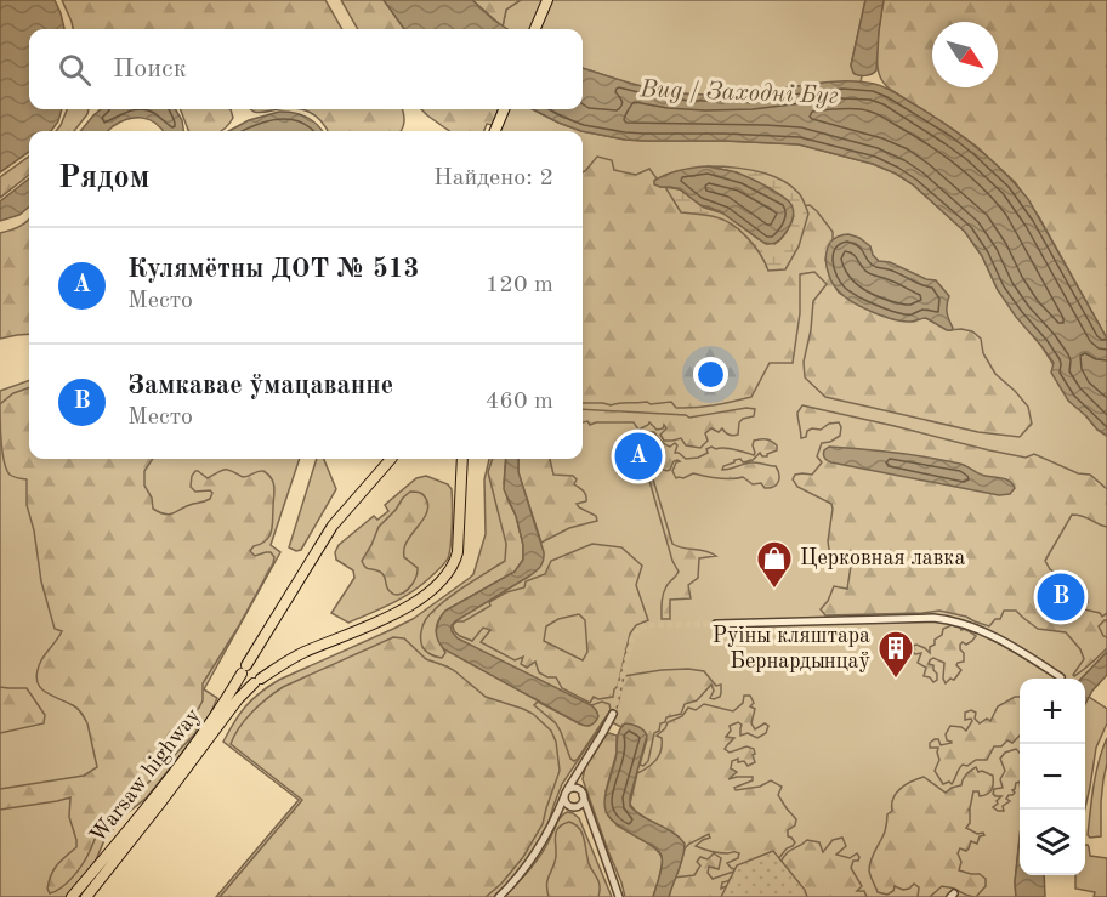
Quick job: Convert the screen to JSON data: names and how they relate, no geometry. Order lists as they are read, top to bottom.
{
  "streets": {
    "highway": ["Warsaw highway"]
  },
  "water": ["Bug / Заходні Буг"],
  "places": {
    "shop": ["Церковная лавка"],
    "building": ["Руіны кляштара Бернардынцаў"]
  },
  "north": "bottom right",
  "page": {
    "search": "Поиск",
    "heading": ["Рядом", "Найдено: 2"],
    "list": [
      {
        "mark": "A",
        "name": "Кулямётны ДОТ № 513",
        "note": "Место",
        "value": "120 m"
      },
      {
        "mark": "B",
        "name": "Замкавае ўмацаванне",
        "note": "Место",
        "value": "460 m"
      }
    ],
    "pins": ["A", "B"],
    "map_buttons": ["+", "−"]
  }
}
